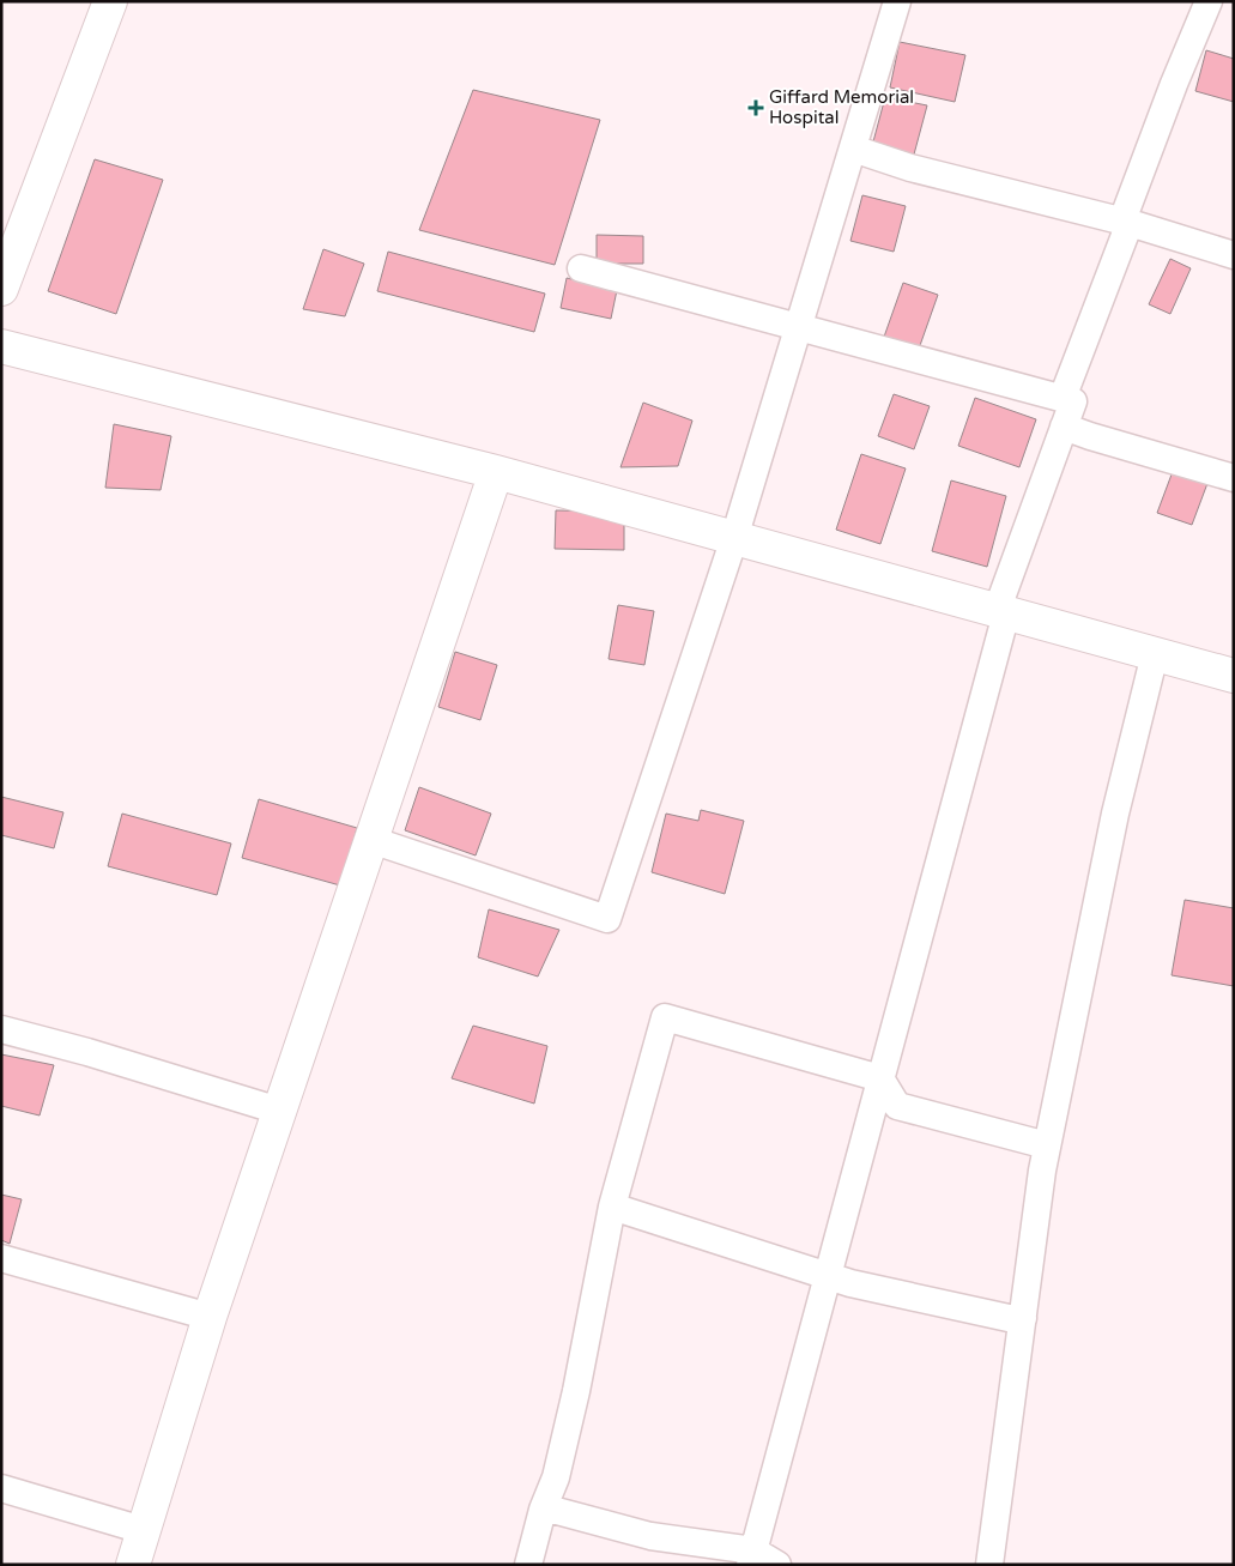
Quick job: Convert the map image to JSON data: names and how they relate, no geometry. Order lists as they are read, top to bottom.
{
  "places": {
    "health": ["Giffard Memorial Hospital"]
  }
}
